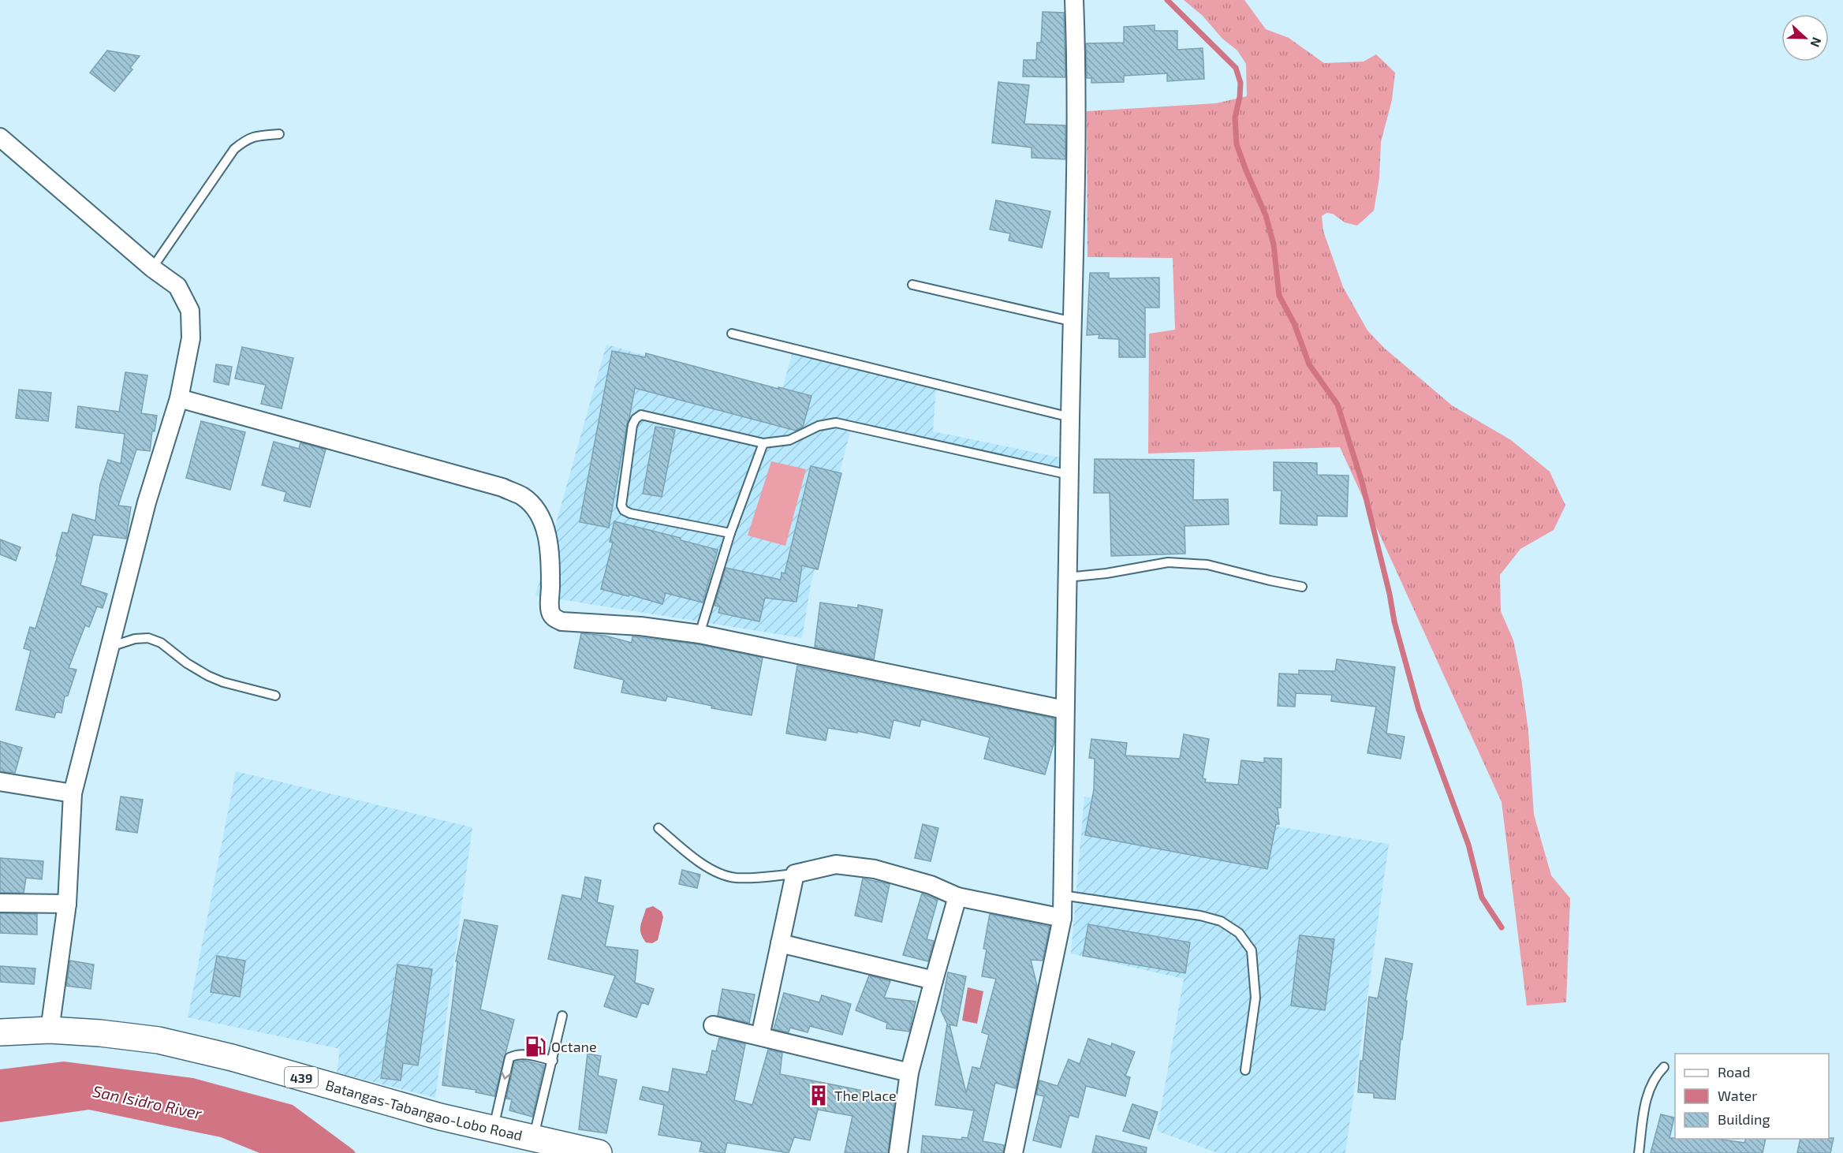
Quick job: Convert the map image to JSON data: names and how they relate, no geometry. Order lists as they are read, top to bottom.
{
  "streets": {
    "main road": ["439", "Batangas-Tabangao-Lobo Road"]
  },
  "water": ["San Isidro River"],
  "places": {
    "fuel station": ["Octane"],
    "building": ["The Place"]
  },
  "legend": ["Road", "Water", "Building"],
  "north": "right"
}
